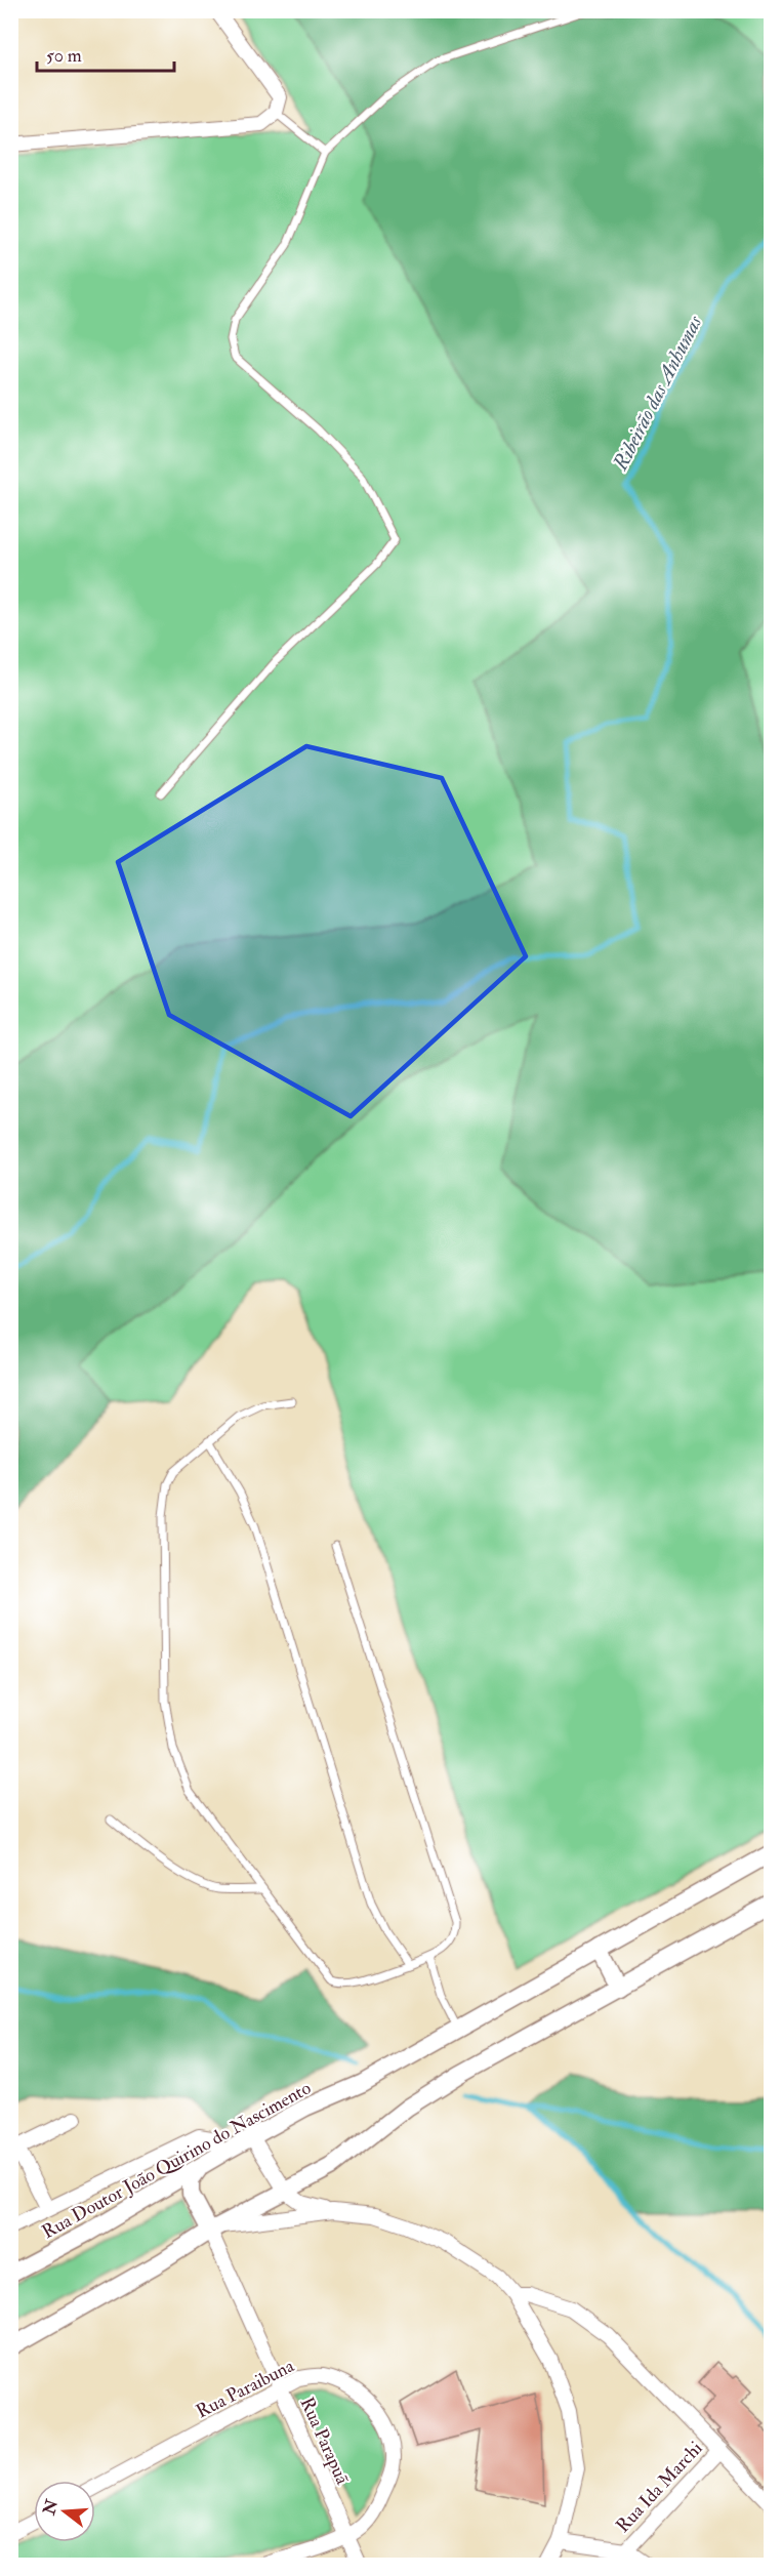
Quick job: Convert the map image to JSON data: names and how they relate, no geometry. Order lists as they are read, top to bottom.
{
  "streets": {
    "street": [
      "Rua Doutor João Quirino do Nascimento",
      "Rua Paraibuna",
      "Rua Parapuã",
      "Rua Ida Marchi"
    ]
  },
  "crossings": [
    ["Rua Paraibuna", "Rua Parapuã"]
  ],
  "water": ["Ribeirão das Anhumas"],
  "scale_bar": "50 m",
  "north": "left"
}
